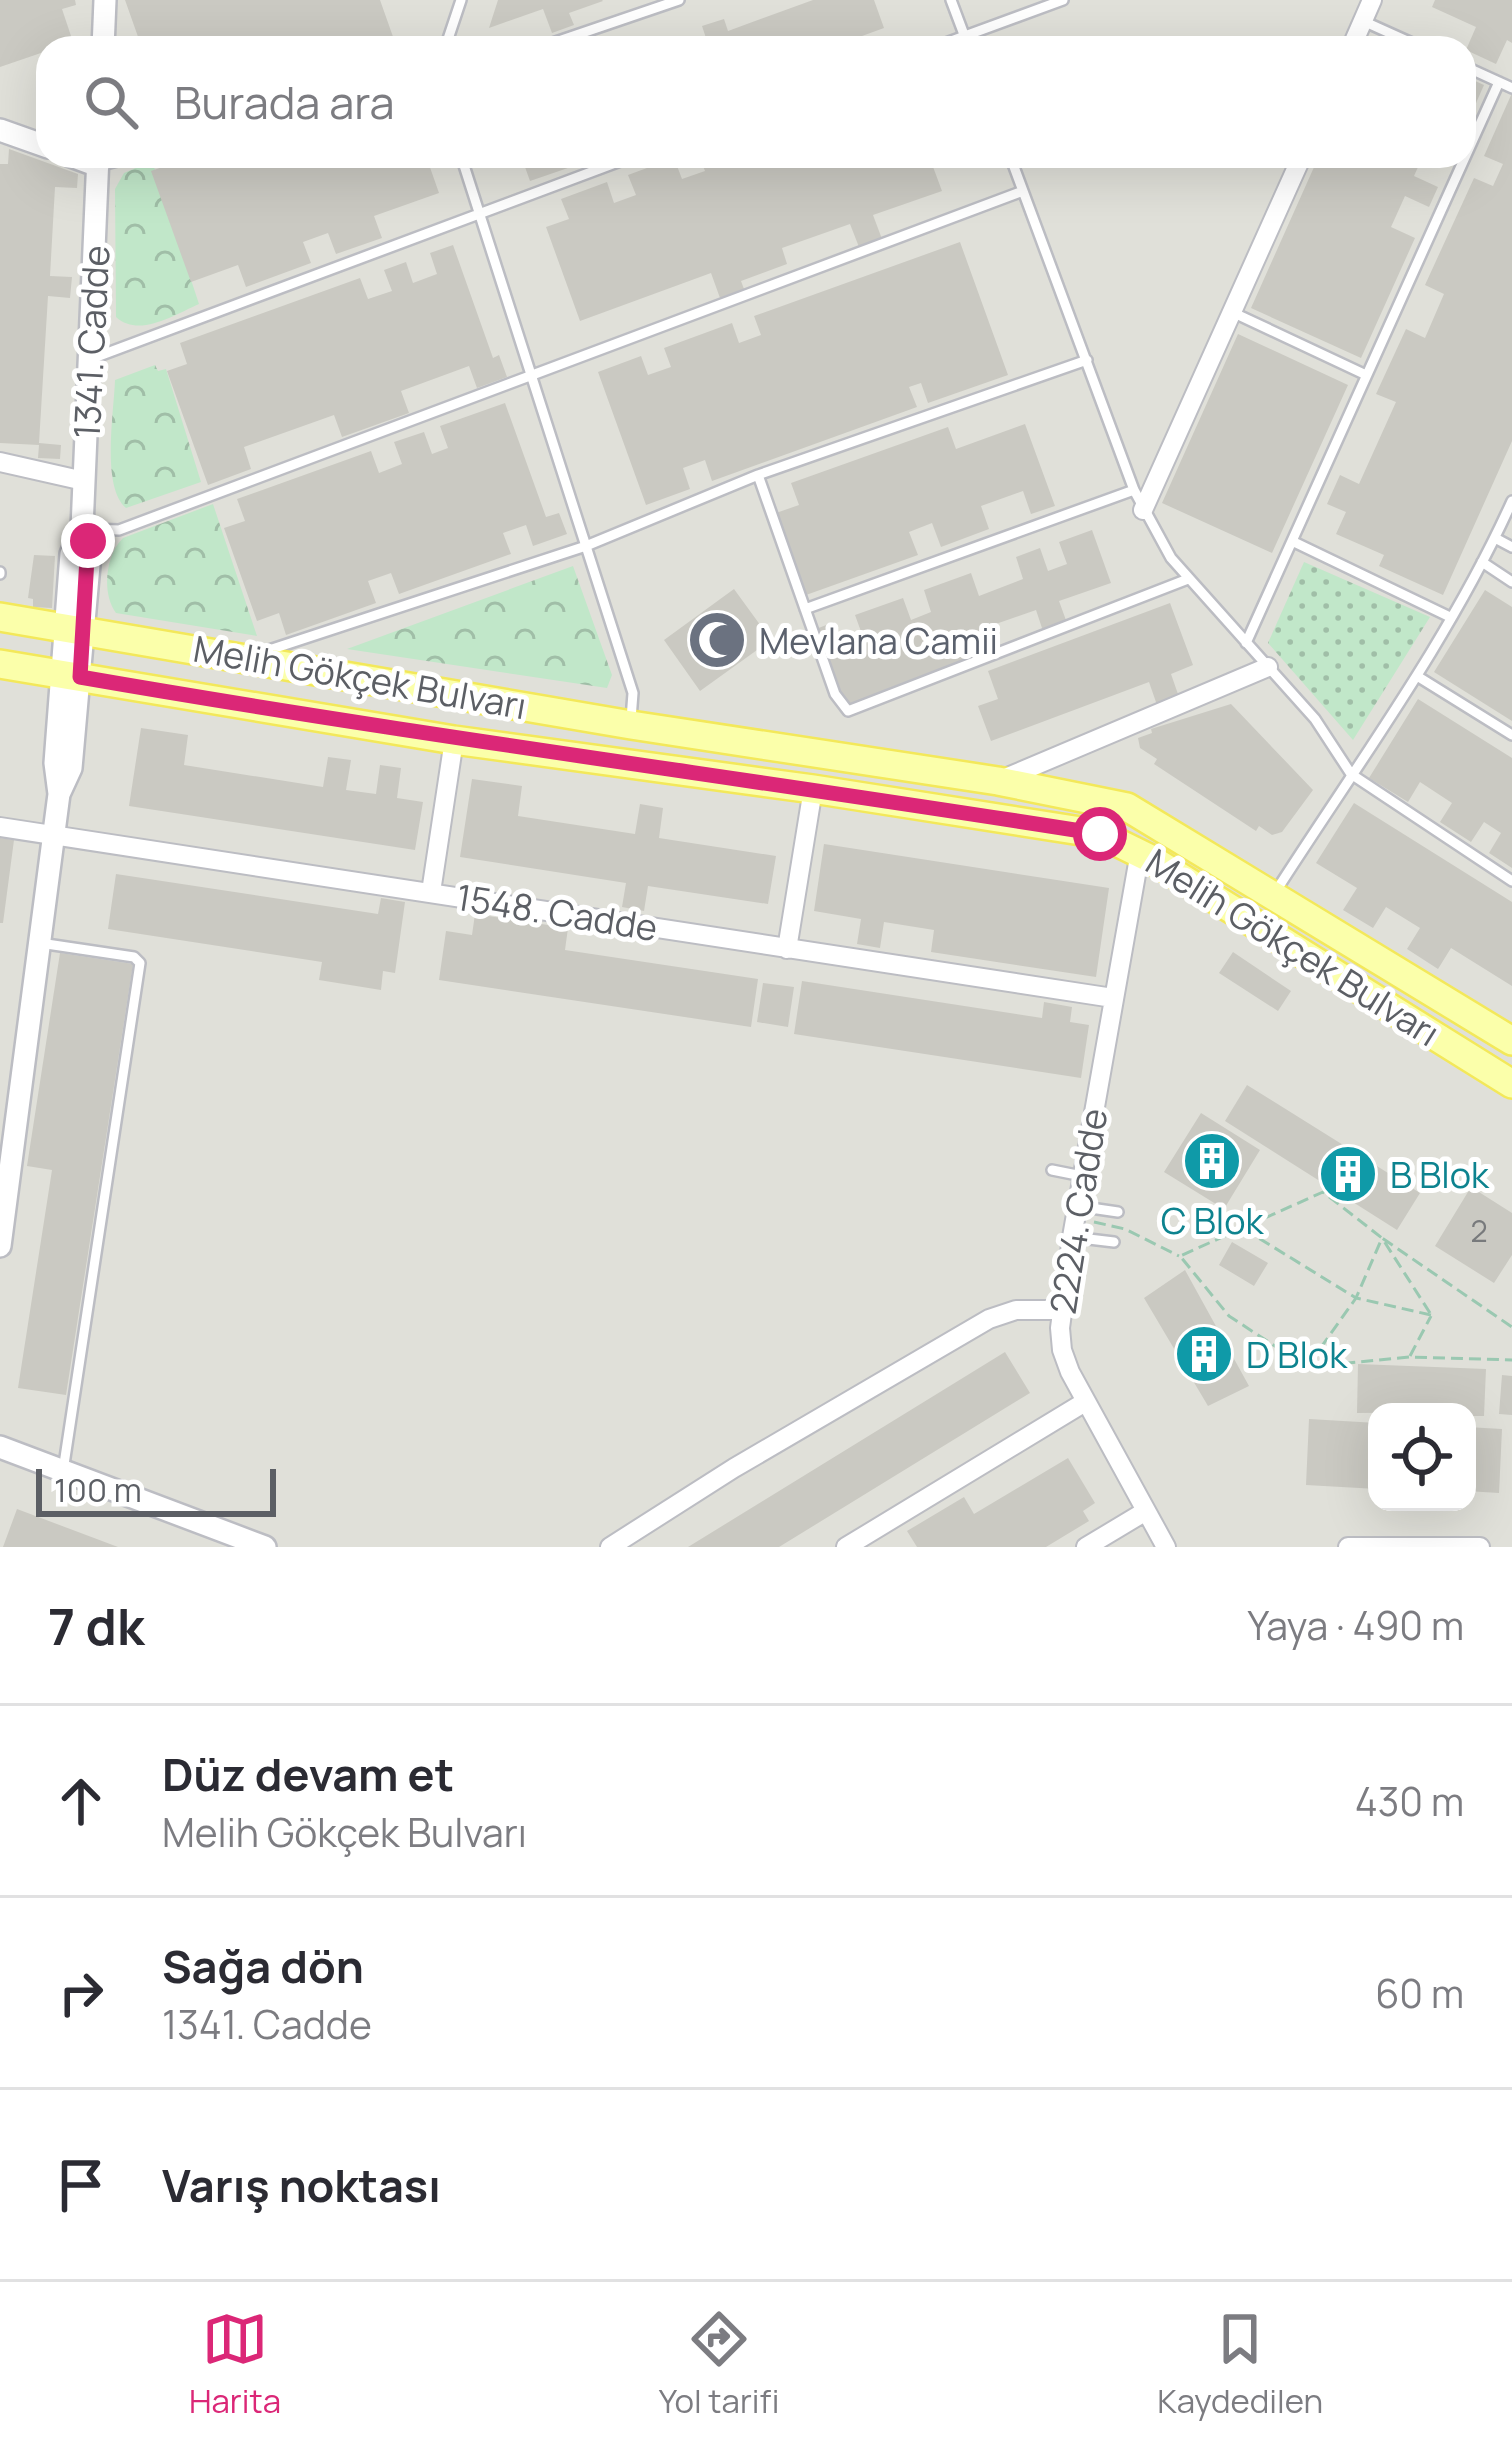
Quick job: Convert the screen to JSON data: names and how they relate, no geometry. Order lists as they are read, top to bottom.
{
  "streets": {
    "main road": ["Melih Gökçek Bulvarı"],
    "street": ["1341. Cadde", "1548. Cadde", "2224. Cadde"]
  },
  "crossings": [
    ["1341. Cadde", "Melih Gökçek Bulvarı"],
    ["1341. Cadde", "1548. Cadde"],
    ["Melih Gökçek Bulvarı", "2224. Cadde"],
    ["1548. Cadde", "2224. Cadde"]
  ],
  "places": {
    "mosque": ["Mevlana Camii"],
    "building": ["C Blok", "B Blok", "D Blok"]
  },
  "house_numbers": ["2"],
  "scale_bar": "100 m",
  "page": {
    "search": "Burada ara",
    "scale": "100 m",
    "heading": ["7 dk", "Yaya · 490 m"],
    "list": [
      ["Düz devam et", "Melih Gökçek Bulvarı", "430 m"],
      ["Sağa dön", "1341. Cadde", "60 m"],
      "Varış noktası"
    ],
    "nav": ["Harita", "Yol tarifi", "Kaydedilen"]
  }
}
